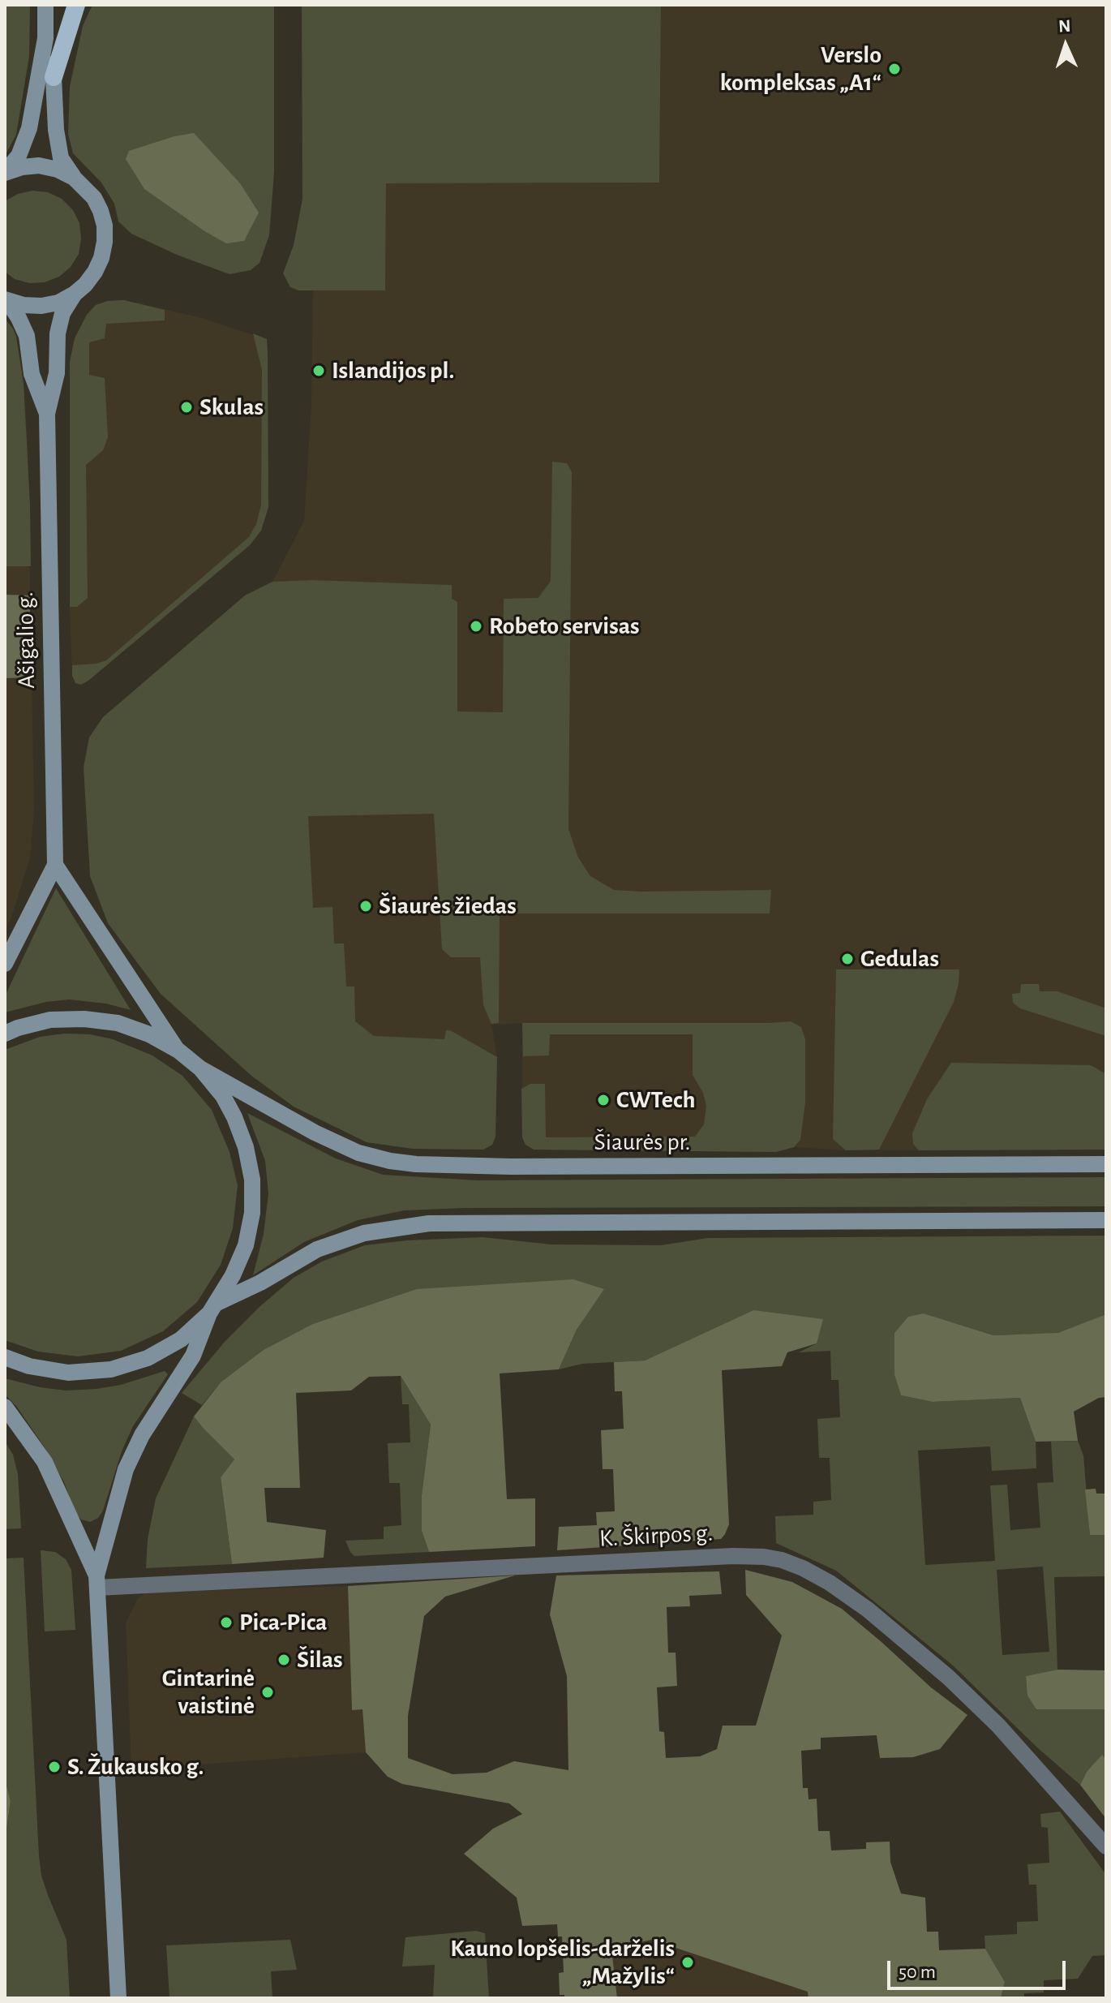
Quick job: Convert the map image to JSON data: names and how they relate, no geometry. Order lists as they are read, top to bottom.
{
  "streets": {
    "main road": ["Ašigalio g.", "Šiaurės pr."],
    "street": ["K. Škirpos g."]
  },
  "places": [
    "Verslo kompleksas „A1“",
    "Islandijos pl.",
    "Skulas",
    "Robeto servisas",
    "Šiaurės žiedas",
    "Gedulas",
    "CWTech",
    "Pica-Pica",
    "Šilas",
    "Gintarinė vaistinė",
    "S. Žukausko g.",
    "Kauno lopšelis-darželis „Mažylis“"
  ],
  "scale_bar": "50 m",
  "north": "top"
}
